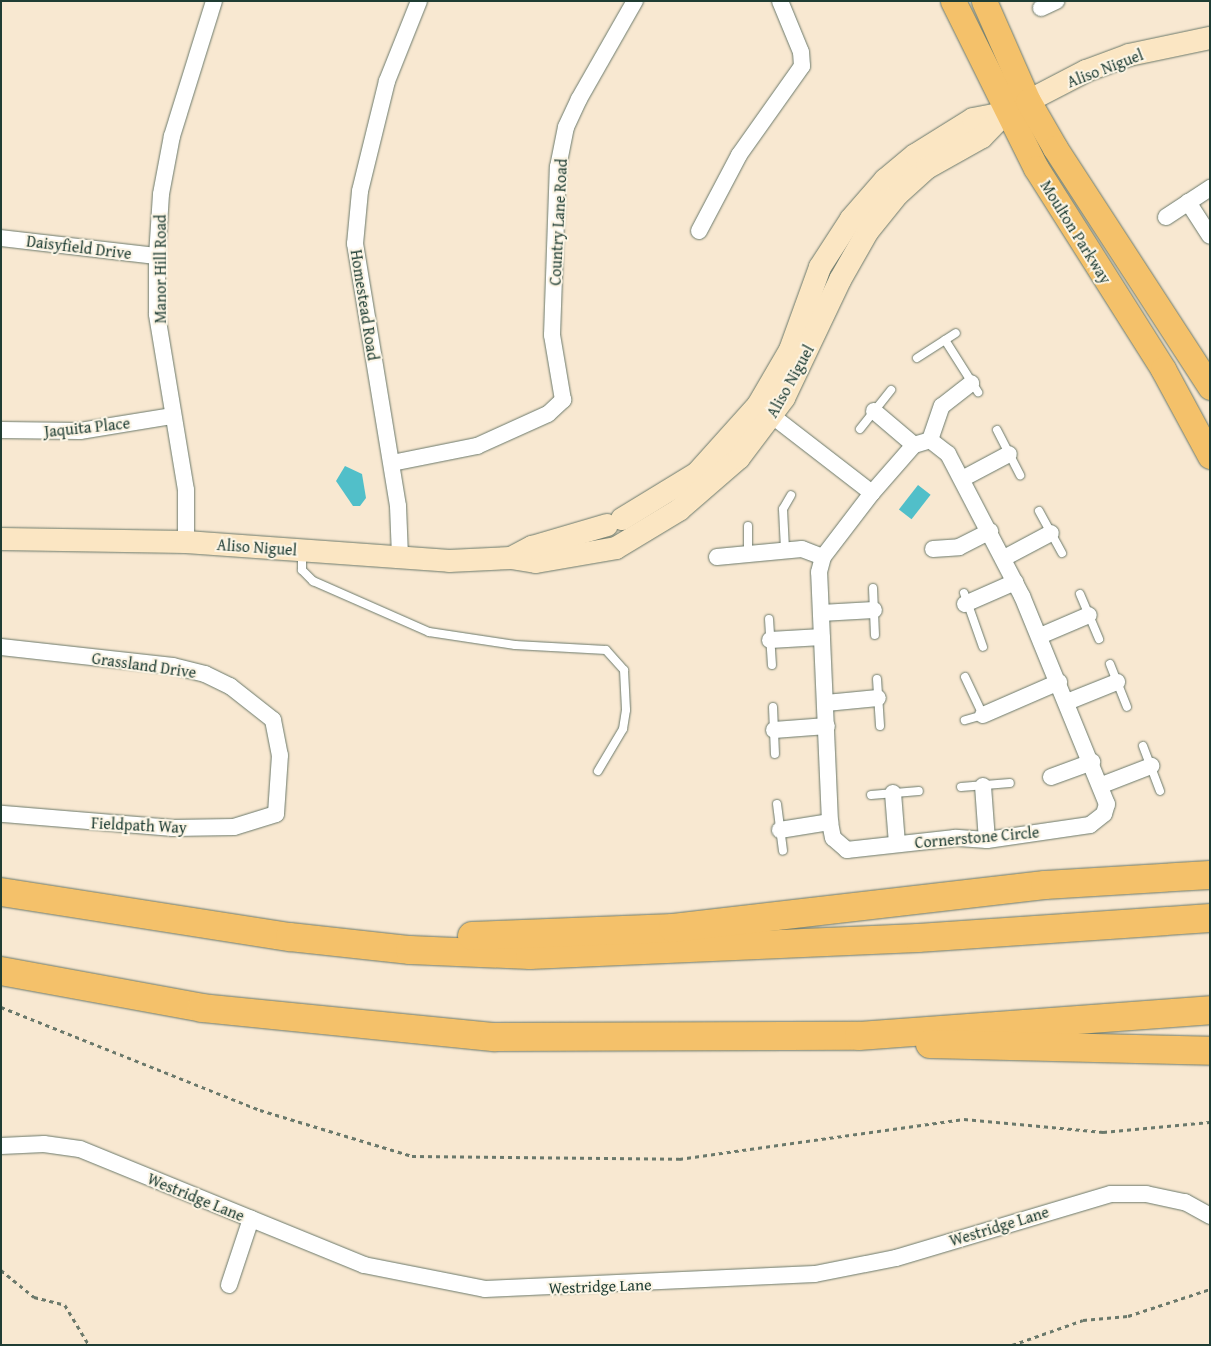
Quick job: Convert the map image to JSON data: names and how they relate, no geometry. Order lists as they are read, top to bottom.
{
  "streets": {
    "main road": ["Moulton Parkway"],
    "street": [
      "Aliso Niguel",
      "Country Lane Road",
      "Daisyfield Drive",
      "Manor Hill Road",
      "Homestead Road",
      "Jaquita Place",
      "Grassland Drive",
      "Fieldpath Way",
      "Cornerstone Circle",
      "Westridge Lane"
    ]
  },
  "crossings": [
    ["Aliso Niguel", "Moulton Parkway"],
    ["Aliso Niguel", "Manor Hill Road"],
    ["Aliso Niguel", "Homestead Road"],
    ["Country Lane Road", "Homestead Road"],
    ["Daisyfield Drive", "Manor Hill Road"],
    ["Manor Hill Road", "Jaquita Place"],
    ["Grassland Drive", "Fieldpath Way"]
  ]
}
